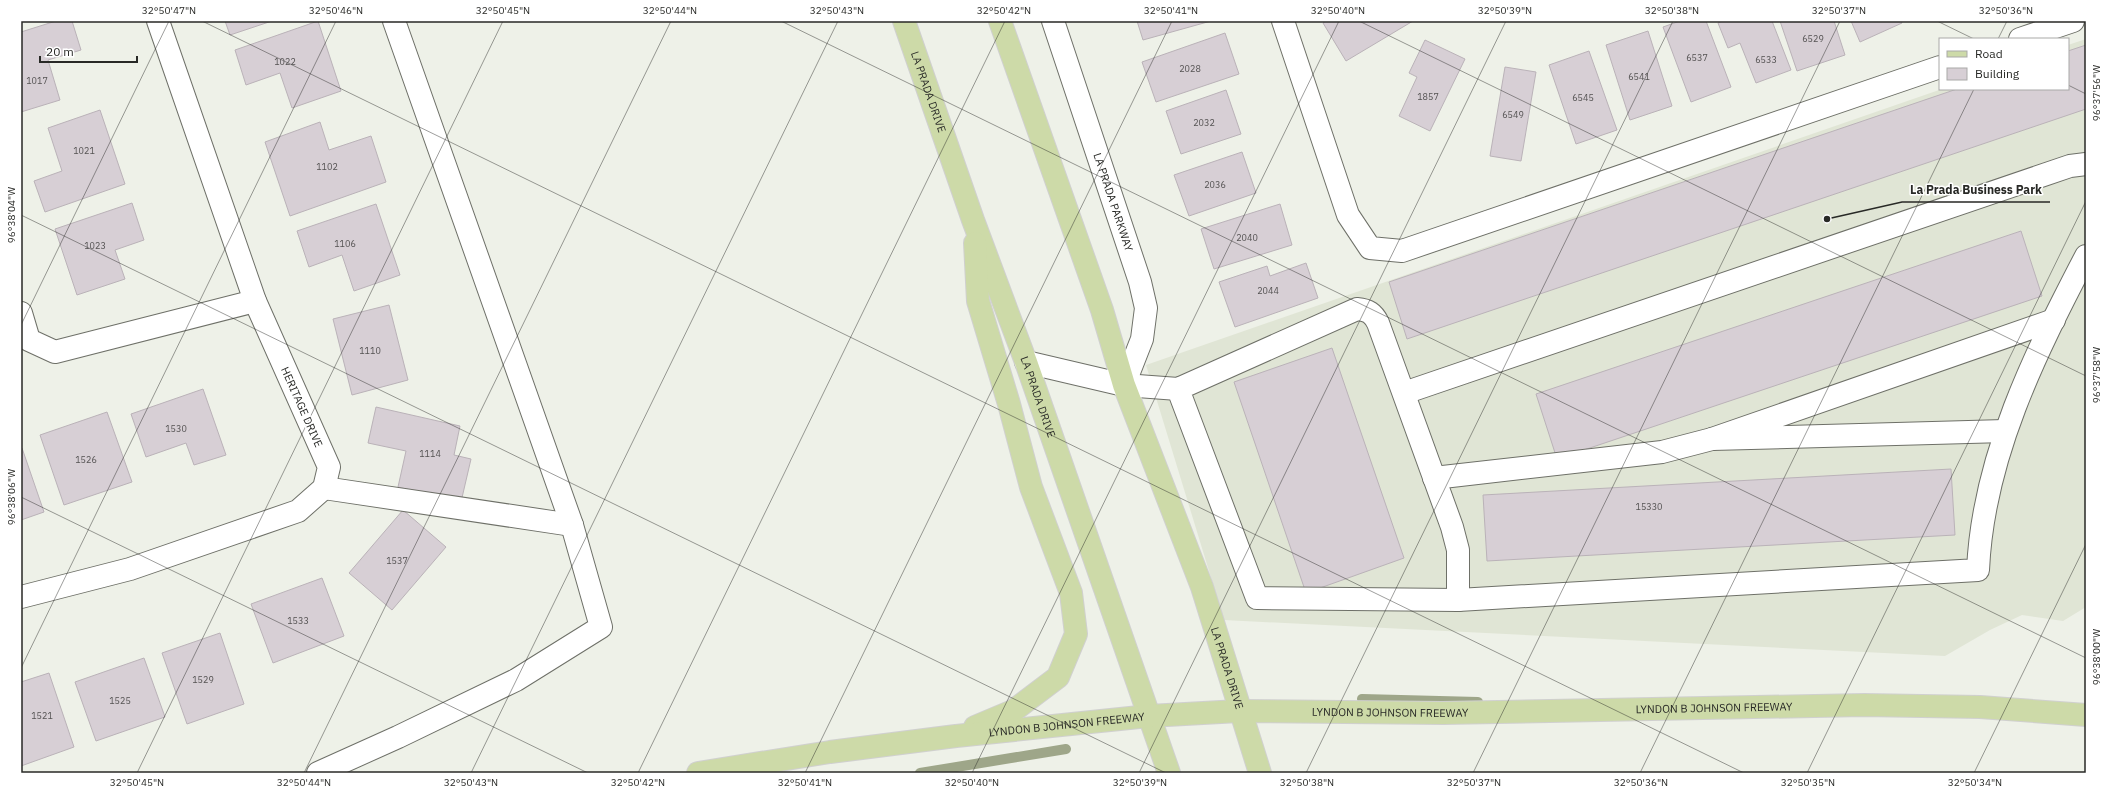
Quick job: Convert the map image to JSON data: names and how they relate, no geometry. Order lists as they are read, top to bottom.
{
  "streets": {
    "main road": ["LA PRADA DRIVE", "LYNDON B JOHNSON FREEWAY"],
    "street": ["LA PRADA PARKWAY", "HERITAGE DRIVE"]
  },
  "crossings": [
    ["LA PRADA DRIVE", "LA PRADA PARKWAY"],
    ["LA PRADA DRIVE", "LYNDON B JOHNSON FREEWAY"]
  ],
  "places": ["La Prada Business Park"],
  "house_numbers": [
    "6529",
    "6537",
    "6533",
    "1022",
    "2028",
    "6541",
    "1017",
    "1857",
    "6545",
    "6549",
    "2032",
    "1021",
    "1102",
    "2036",
    "2040",
    "1106",
    "1023",
    "2044",
    "1110",
    "1530",
    "1114",
    "1526",
    "15330",
    "1537",
    "1533",
    "1529",
    "1525",
    "1521"
  ],
  "legend": ["Road", "Building"],
  "scale_bar": "20 m",
  "coordinates": [
    "32°50'47\"N",
    "32°50'46\"N",
    "32°50'45\"N",
    "32°50'44\"N",
    "32°50'43\"N",
    "32°50'42\"N",
    "32°50'41\"N",
    "32°50'40\"N",
    "32°50'39\"N",
    "32°50'38\"N",
    "32°50'37\"N",
    "32°50'36\"N",
    "96°37'56\"W",
    "96°38'04\"W",
    "96°37'58\"W",
    "96°38'06\"W",
    "96°38'00\"W",
    "32°50'35\"N",
    "32°50'34\"N"
  ]
}
